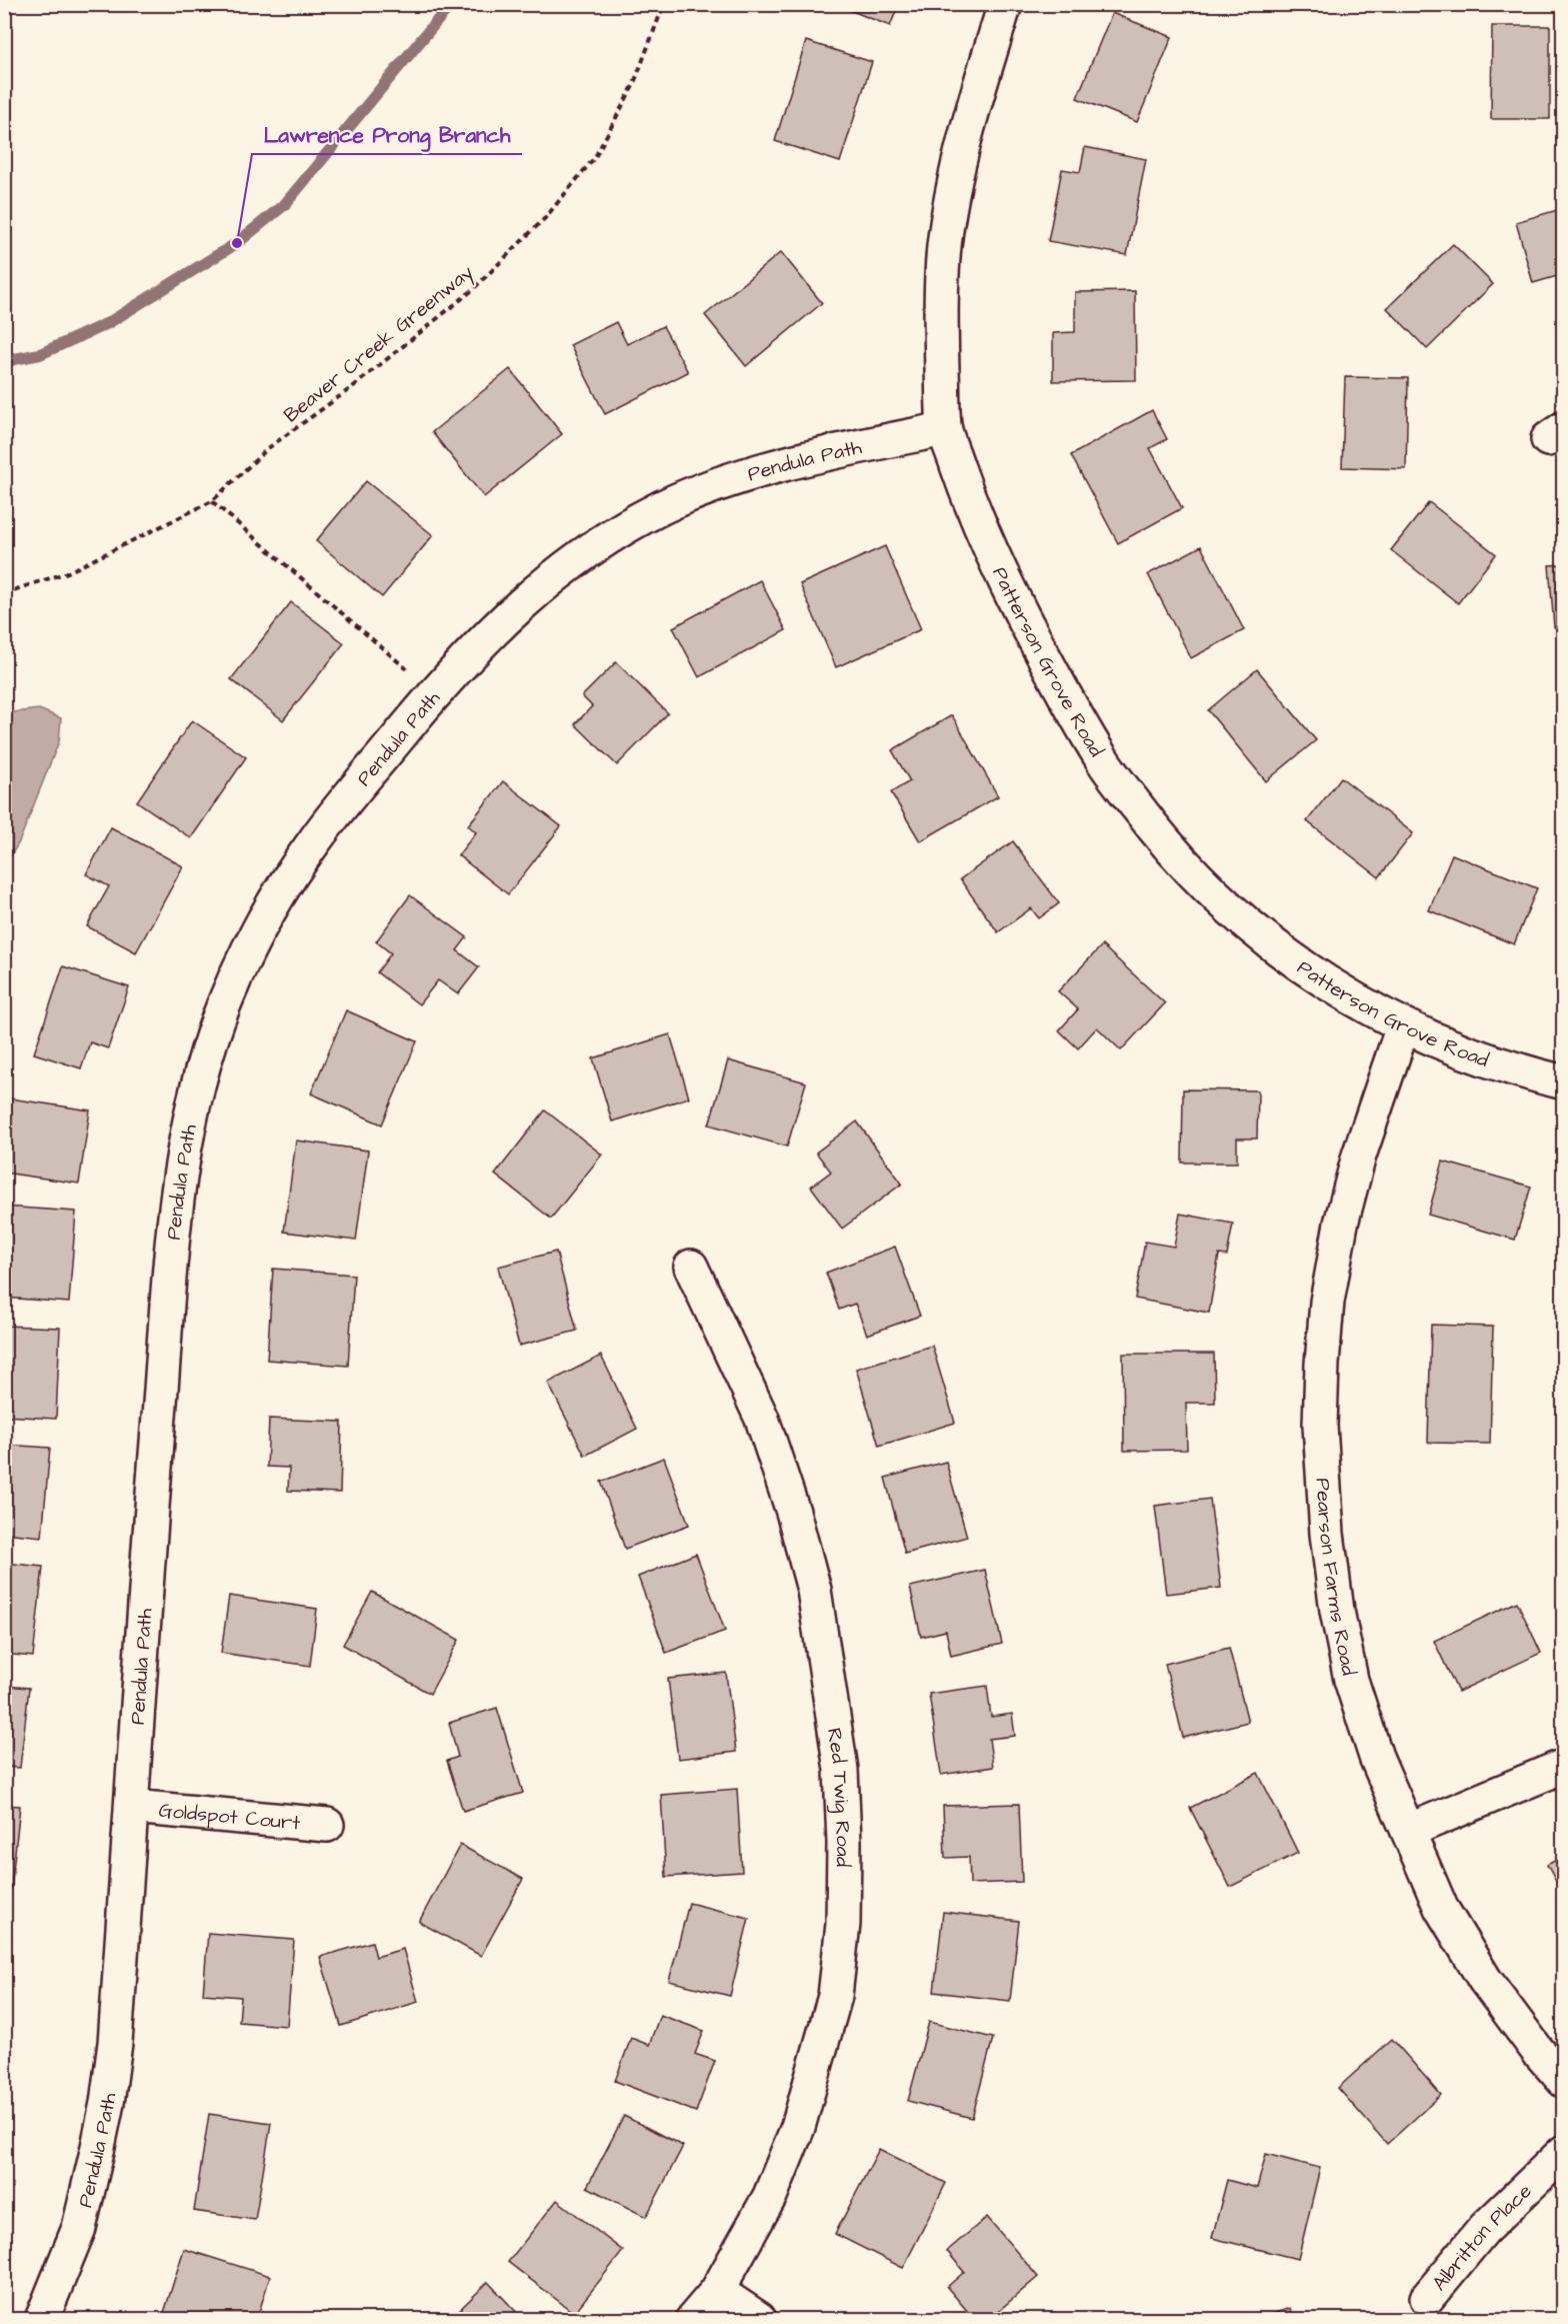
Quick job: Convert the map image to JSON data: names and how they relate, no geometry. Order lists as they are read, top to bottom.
{
  "streets": {
    "street": [
      "Pendula Path",
      "Patterson Grove Road",
      "Pearson Farms Road",
      "Red Twig Road",
      "Goldspot Court",
      "Albritton Place"
    ],
    "path": ["Beaver Creek Greenway"]
  },
  "crossings": [
    ["Pendula Path", "Patterson Grove Road"],
    ["Pendula Path", "Goldspot Court"],
    ["Patterson Grove Road", "Pearson Farms Road"]
  ],
  "places": ["Lawrence Prong Branch"]
}
